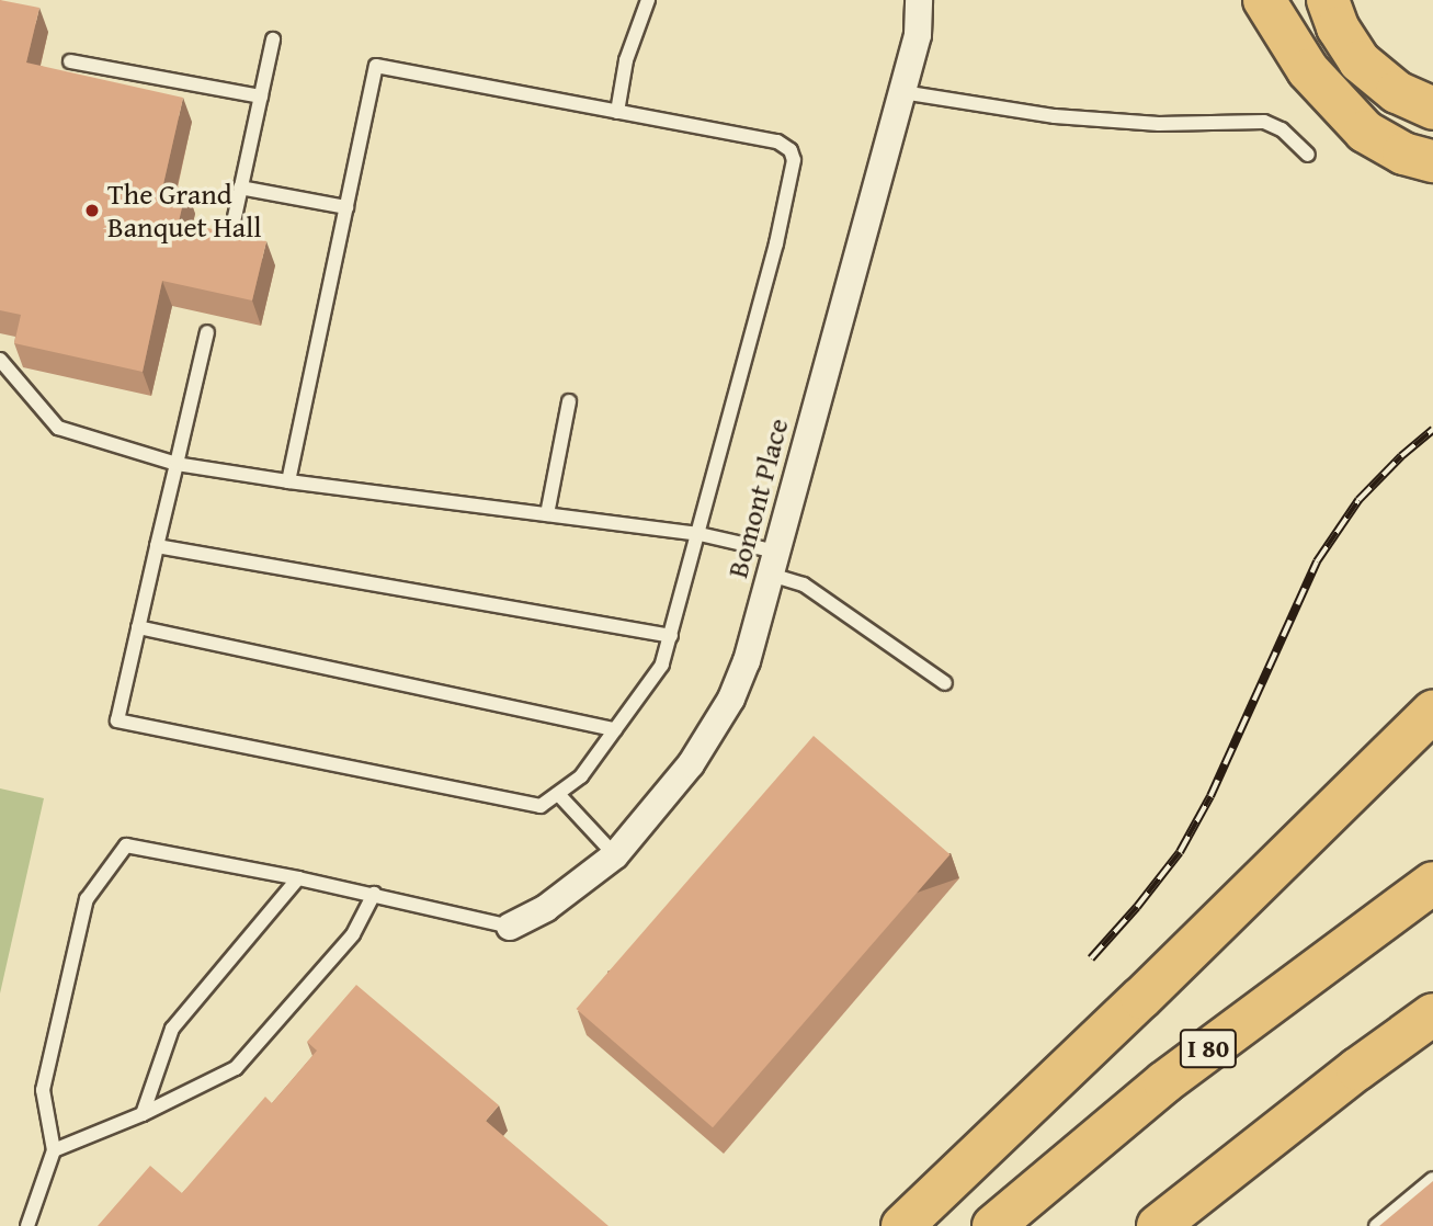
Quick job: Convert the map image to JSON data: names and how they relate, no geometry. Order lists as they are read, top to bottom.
{
  "streets": {
    "main road": ["I 80"],
    "street": ["Bomont Place"]
  },
  "places": ["The Grand Banquet Hall"]
}
